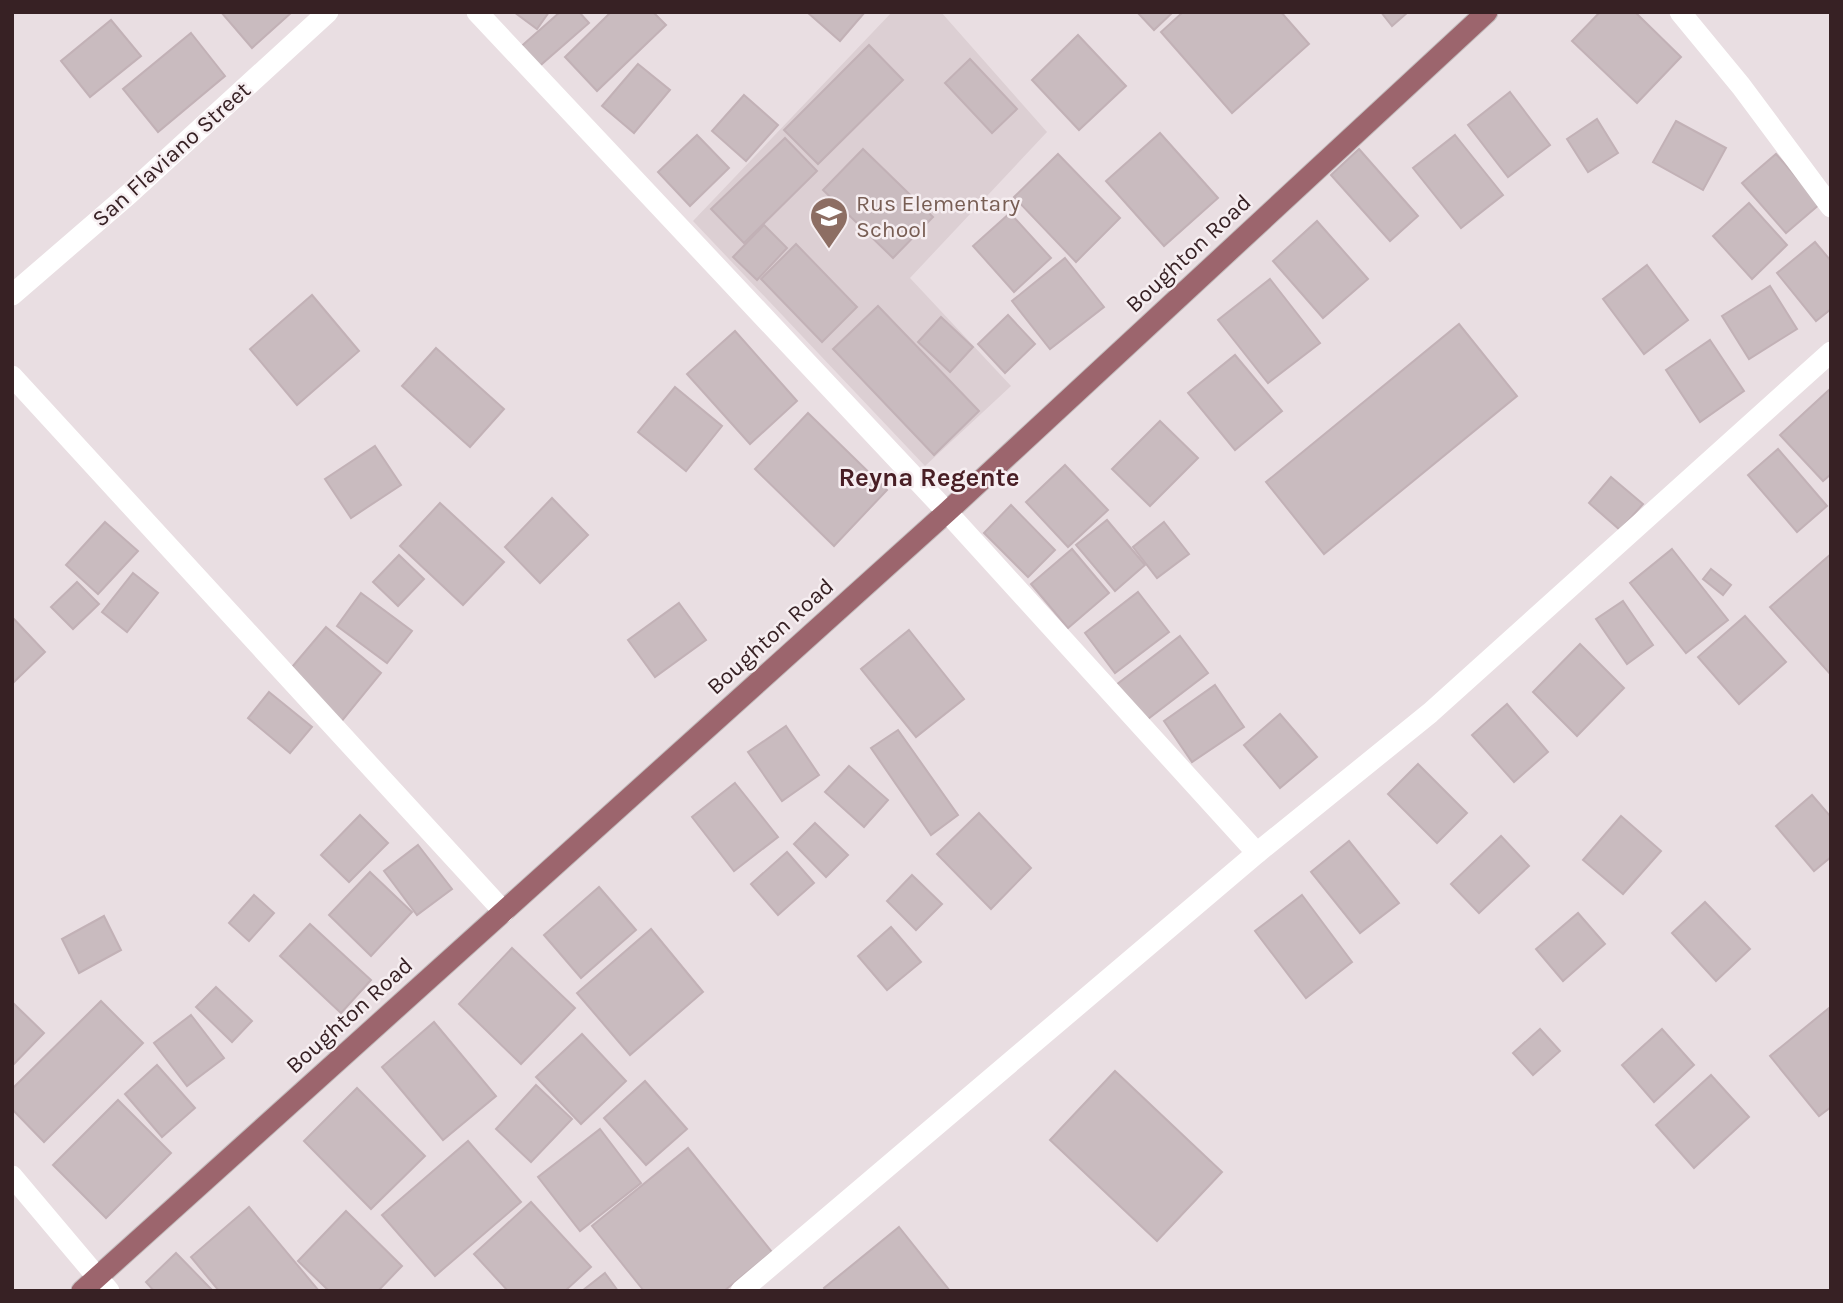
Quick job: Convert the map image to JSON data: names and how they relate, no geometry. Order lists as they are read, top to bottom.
{
  "streets": {
    "main road": ["Boughton Road"],
    "street": ["San Flaviano Street"]
  },
  "districts": ["Reyna Regente"],
  "places": {
    "school or university": ["Rus Elementary School"]
  }
}
